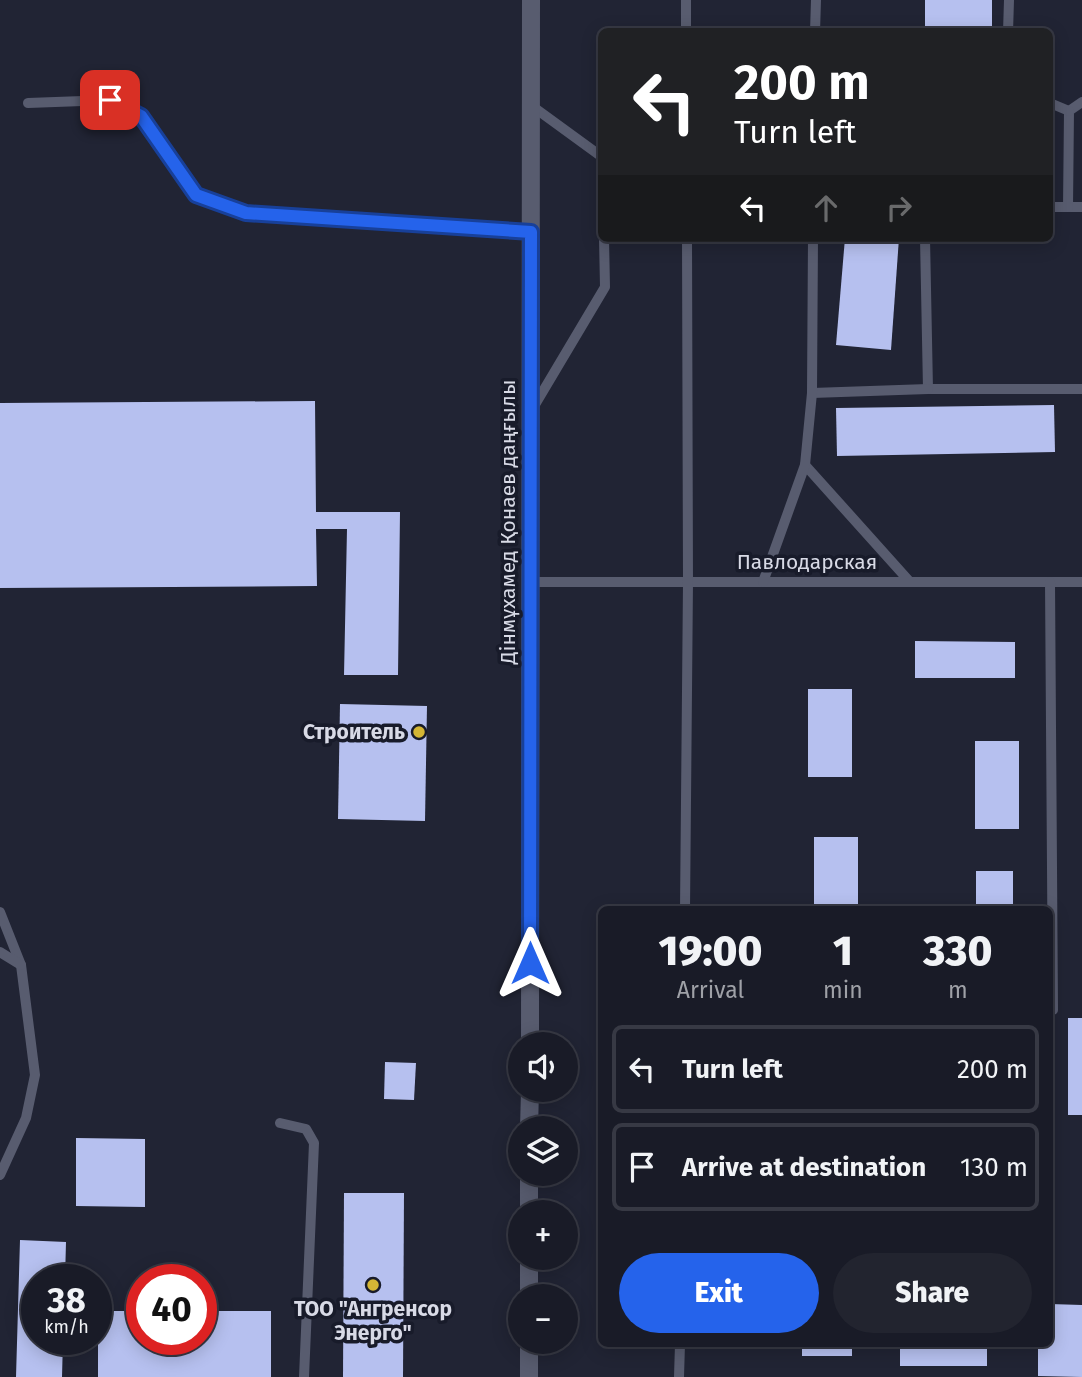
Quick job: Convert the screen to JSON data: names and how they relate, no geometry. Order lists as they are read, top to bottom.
{
  "streets": {
    "street": ["Дінмұхамед Қонаев даңғылы"],
    "lane": ["Павлодарская"]
  },
  "crossings": [
    ["Дінмұхамед Қонаев даңғылы", "Павлодарская"]
  ],
  "places": ["Строитель", "ТОО \"Ангренсор Энерго\""],
  "page": {
    "turn": ["200 m", "Turn left"],
    "eta": [
      "19:00",
      "Arrival",
      "1",
      "min",
      "330",
      "m"
    ],
    "list": [
      {
        "name": "Turn left",
        "value": "200 m"
      },
      {
        "name": "Arrive at destination",
        "value": "130 m"
      }
    ],
    "map_buttons": ["+", "−"],
    "buttons": ["Exit", "Share"],
    "speed": "38 km/h",
    "limit": "40"
  }
}
